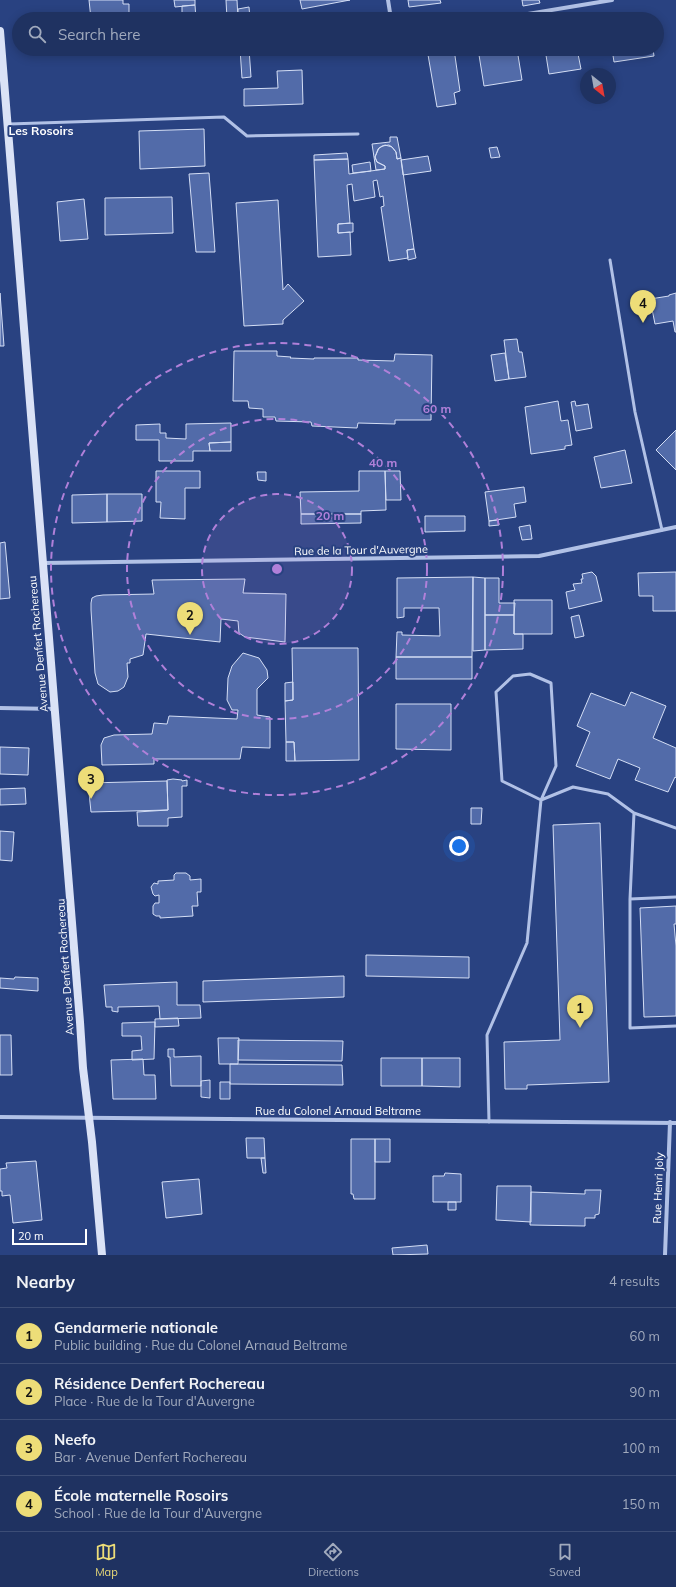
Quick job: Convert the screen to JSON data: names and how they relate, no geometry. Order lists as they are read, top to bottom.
{
  "streets": {
    "street": [
      "Rue de la Tour d'Auvergne",
      "Avenue Denfert Rochereau",
      "Rue du Colonel Arnaud Beltrame",
      "Rue Henri Joly"
    ]
  },
  "crossings": [
    ["Rue de la Tour d'Auvergne", "Avenue Denfert Rochereau"],
    ["Avenue Denfert Rochereau", "Rue du Colonel Arnaud Beltrame"],
    ["Rue du Colonel Arnaud Beltrame", "Rue Henri Joly"]
  ],
  "districts": ["Les Rosoirs"],
  "scale_bar": "20 m",
  "north": "bottom right",
  "page": {
    "search": "Search here",
    "pins": [
      "4",
      "2",
      "3",
      "1"
    ],
    "scale": "20 m",
    "heading": ["Nearby", "4 results"],
    "list": [
      {
        "mark": "1",
        "name": "Gendarmerie nationale",
        "note": "Public building · Rue du Colonel Arnaud Beltrame",
        "value": "60 m"
      },
      {
        "mark": "2",
        "name": "Résidence Denfert Rochereau",
        "note": "Place · Rue de la Tour d'Auvergne",
        "value": "90 m"
      },
      {
        "mark": "3",
        "name": "Neefo",
        "note": "Bar · Avenue Denfert Rochereau",
        "value": "100 m"
      },
      {
        "mark": "4",
        "name": "École maternelle Rosoirs",
        "note": "School · Rue de la Tour d'Auvergne",
        "value": "150 m"
      }
    ],
    "nav": ["Map", "Directions", "Saved"]
  },
  "rings": ["60 m", "40 m", "20 m"]
}
